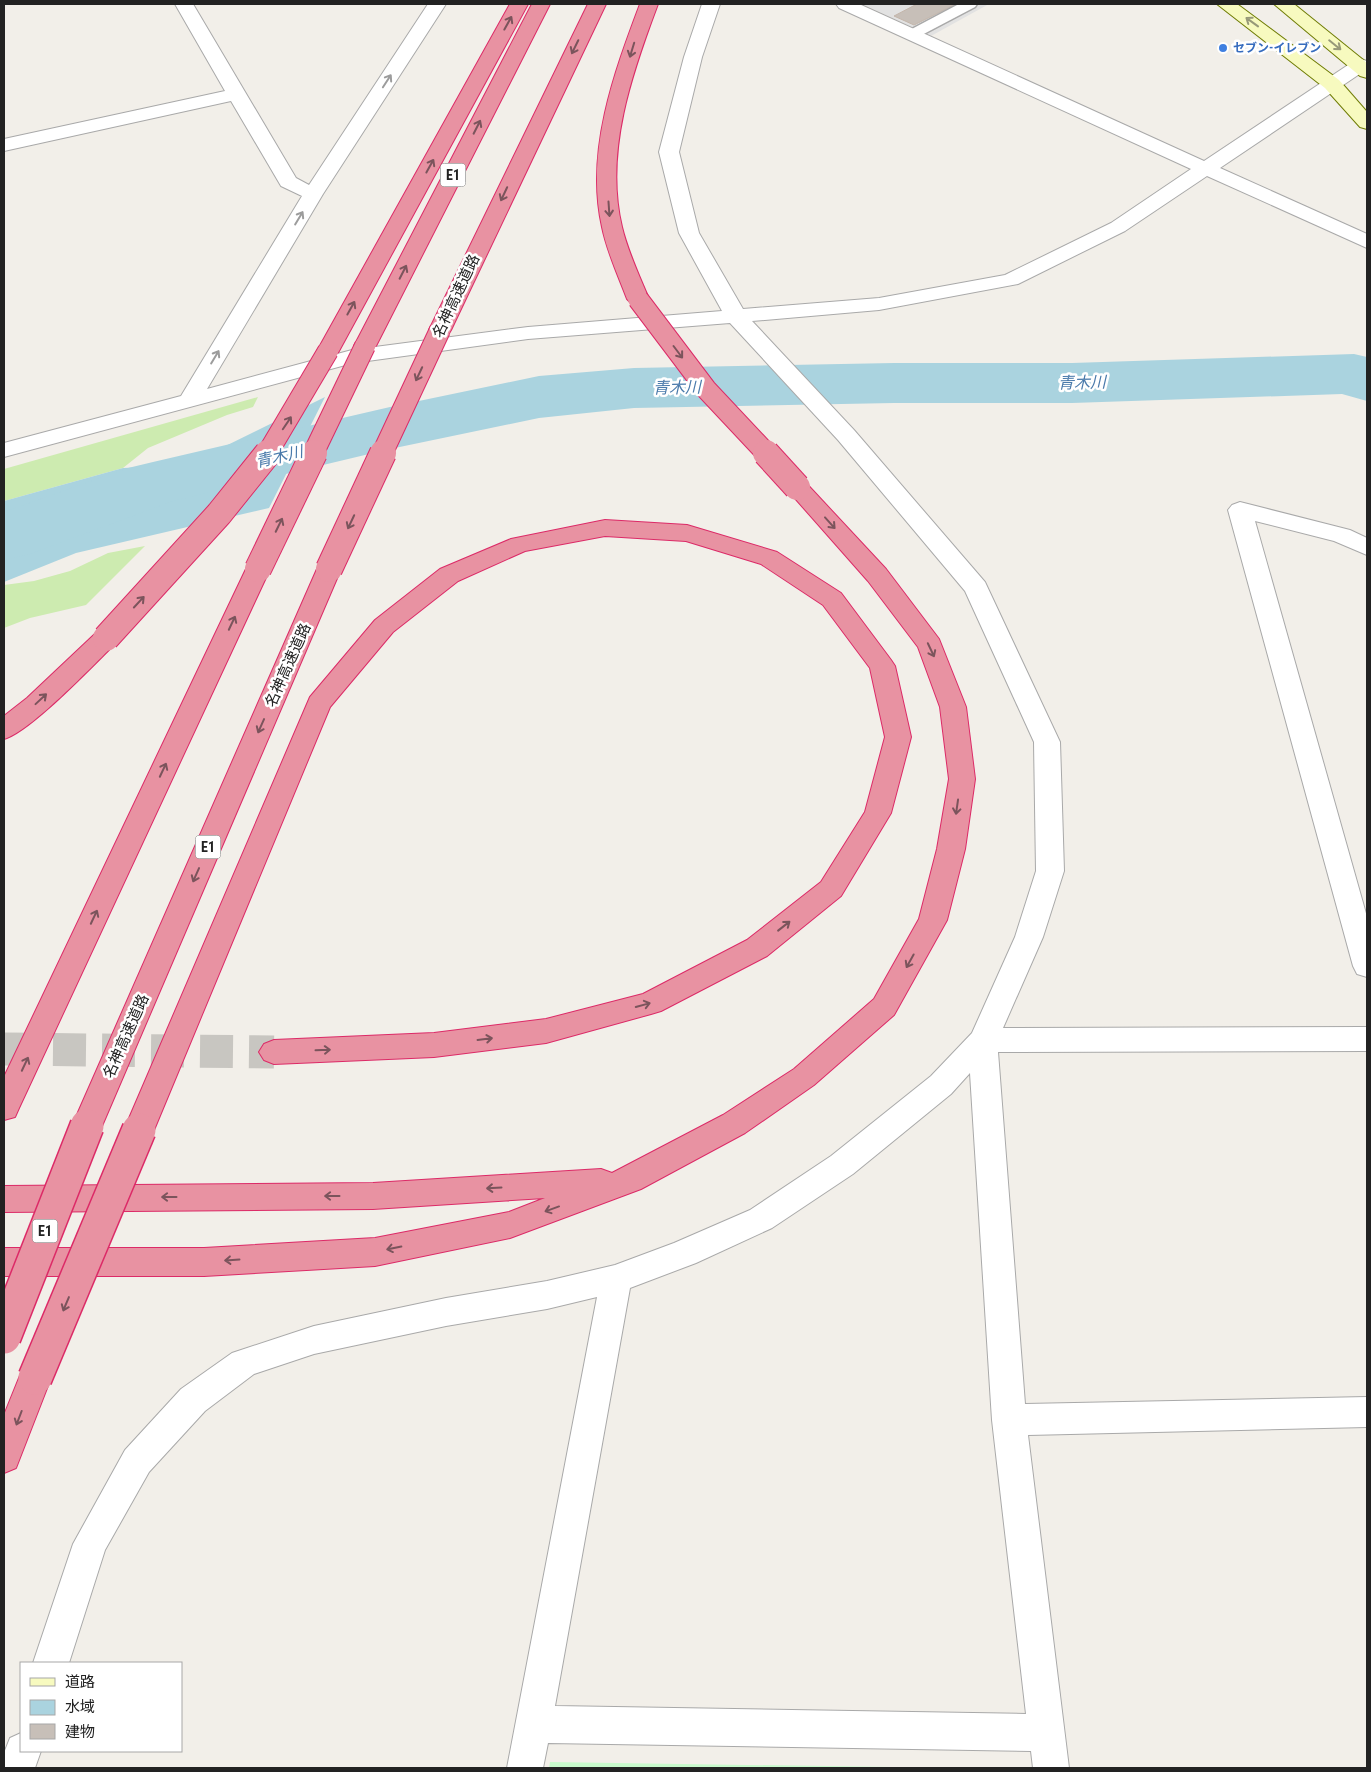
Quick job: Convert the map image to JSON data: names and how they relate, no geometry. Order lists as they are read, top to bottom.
{
  "streets": {
    "highway": ["E1", "名神高速道路"]
  },
  "water": ["青木川"],
  "places": ["セブン-イレブン"],
  "legend": ["道路", "水域", "建物"]
}
